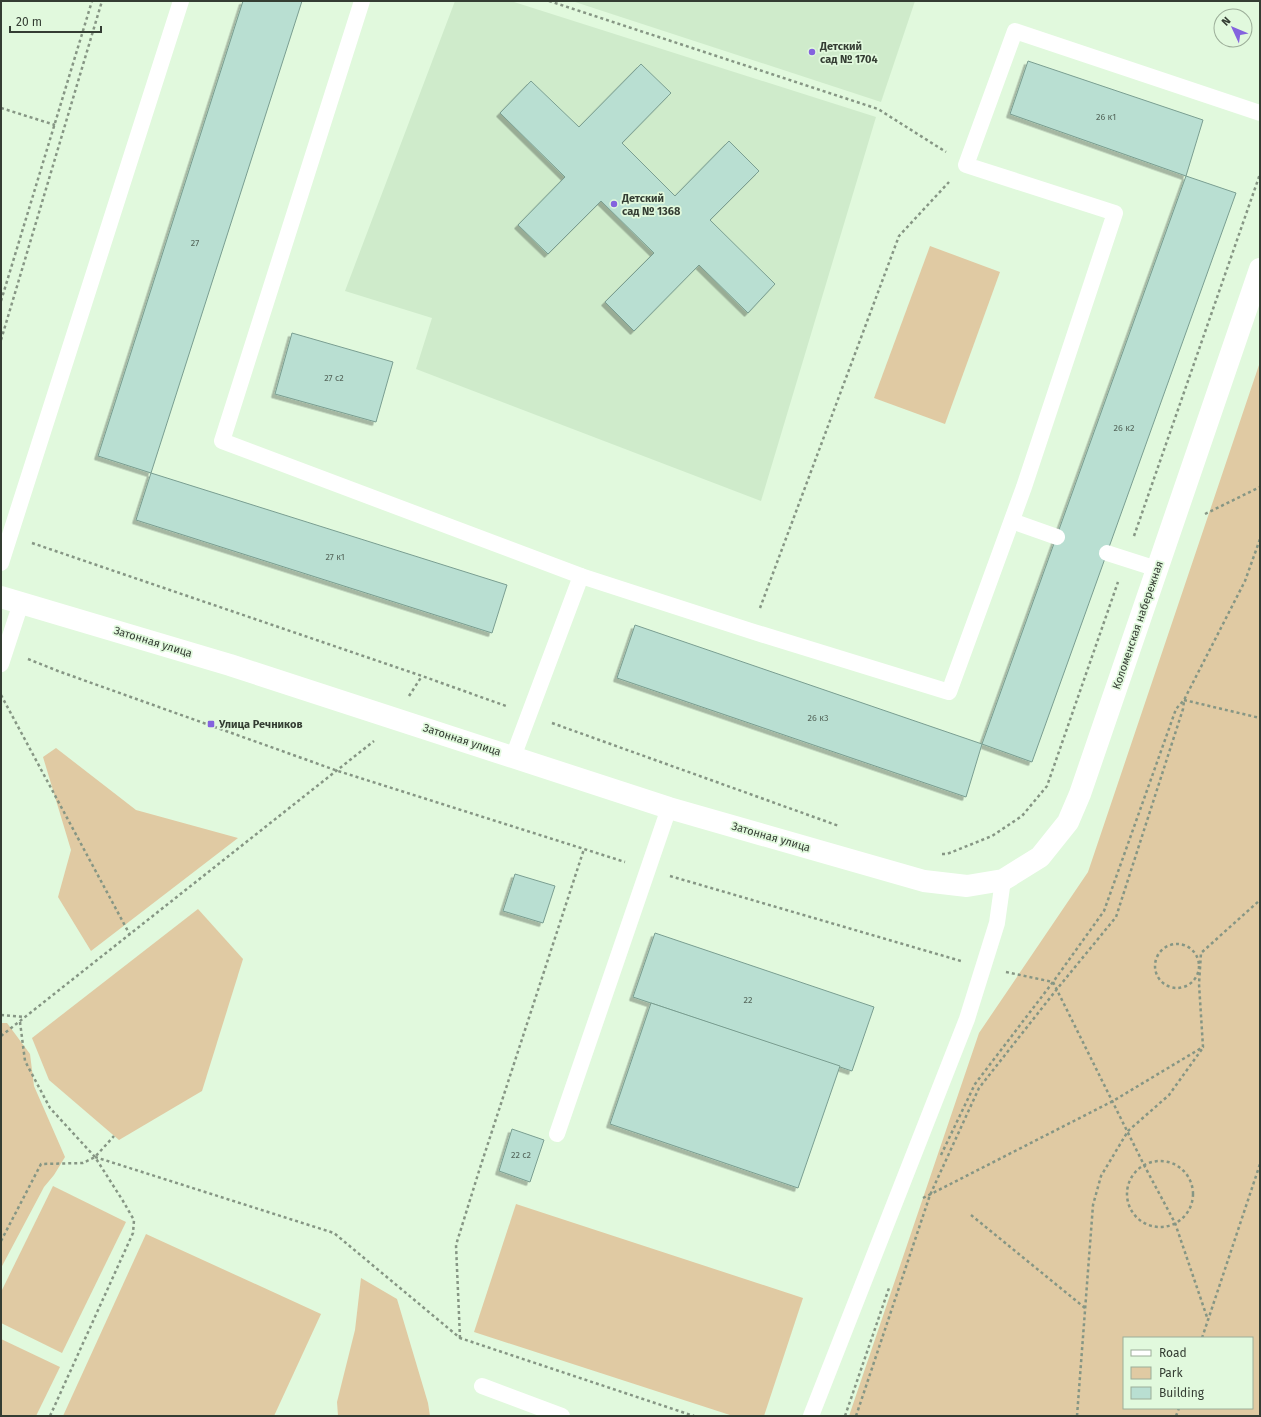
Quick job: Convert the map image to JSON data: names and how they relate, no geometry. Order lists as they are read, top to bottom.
{
  "streets": {
    "street": ["Коломенская набережная", "Затонная улица"]
  },
  "crossings": [
    ["Коломенская набережная", "Затонная улица"]
  ],
  "places": {
    "other": ["Детский сад № 1704", "Детский сад № 1368"],
    "transit": ["Улица Речников"]
  },
  "house_numbers": [
    "26 к1",
    "27",
    "27 с2",
    "26 к2",
    "27 к1",
    "26 к3",
    "22",
    "22 с2"
  ],
  "legend": ["Road", "Park", "Building"],
  "scale_bar": "20 m",
  "north": "top left"
}
